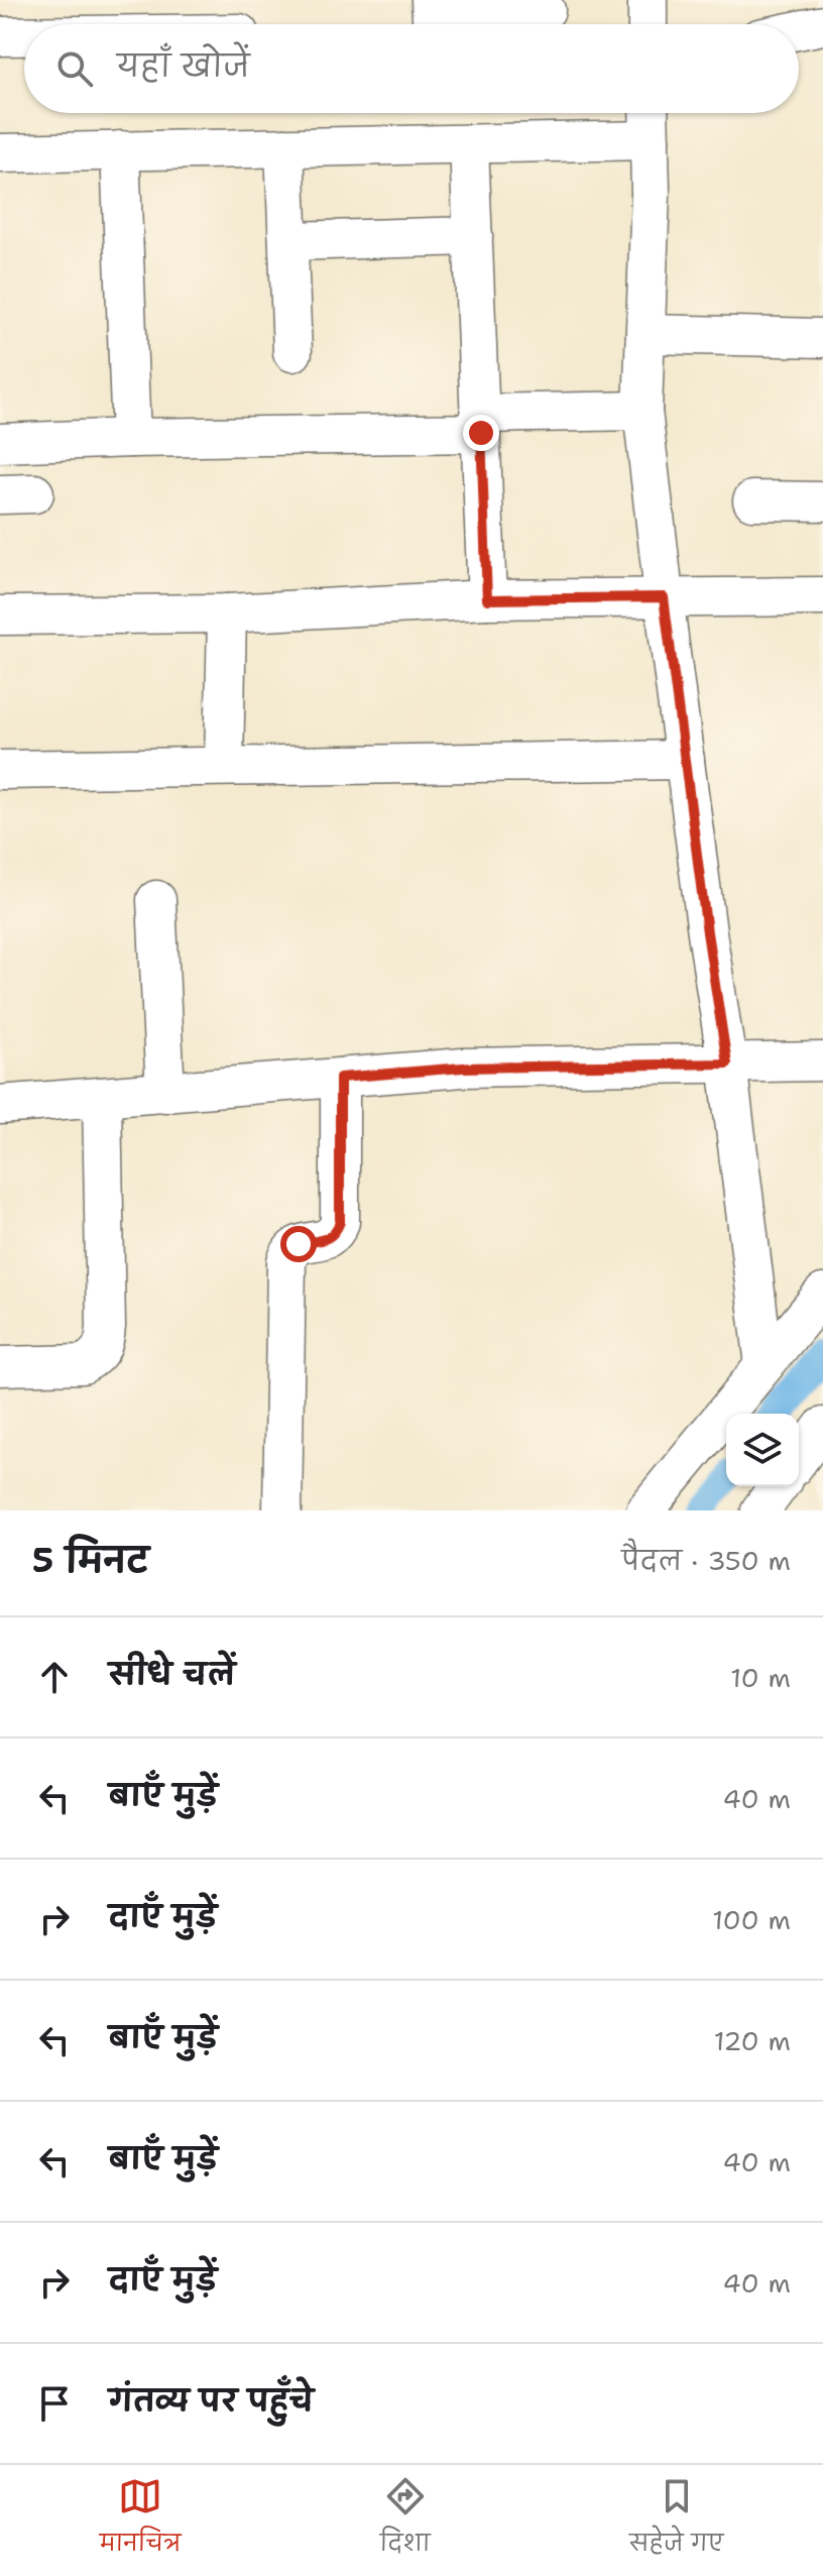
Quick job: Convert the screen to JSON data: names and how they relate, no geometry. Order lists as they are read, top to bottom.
{
  "page": {
    "search": "यहाँ खोजें",
    "heading": ["5 मिनट", "पैदल · 350 m"],
    "list": [
      ["सीधे चलें", "10 m"],
      ["बाएँ मुड़ें", "40 m"],
      ["दाएँ मुड़ें", "100 m"],
      ["बाएँ मुड़ें", "120 m"],
      ["बाएँ मुड़ें", "40 m"],
      ["दाएँ मुड़ें", "40 m"],
      "गंतव्य पर पहुँचे"
    ],
    "nav": ["मानचित्र", "दिशा", "सहेजे गए"]
  }
}
